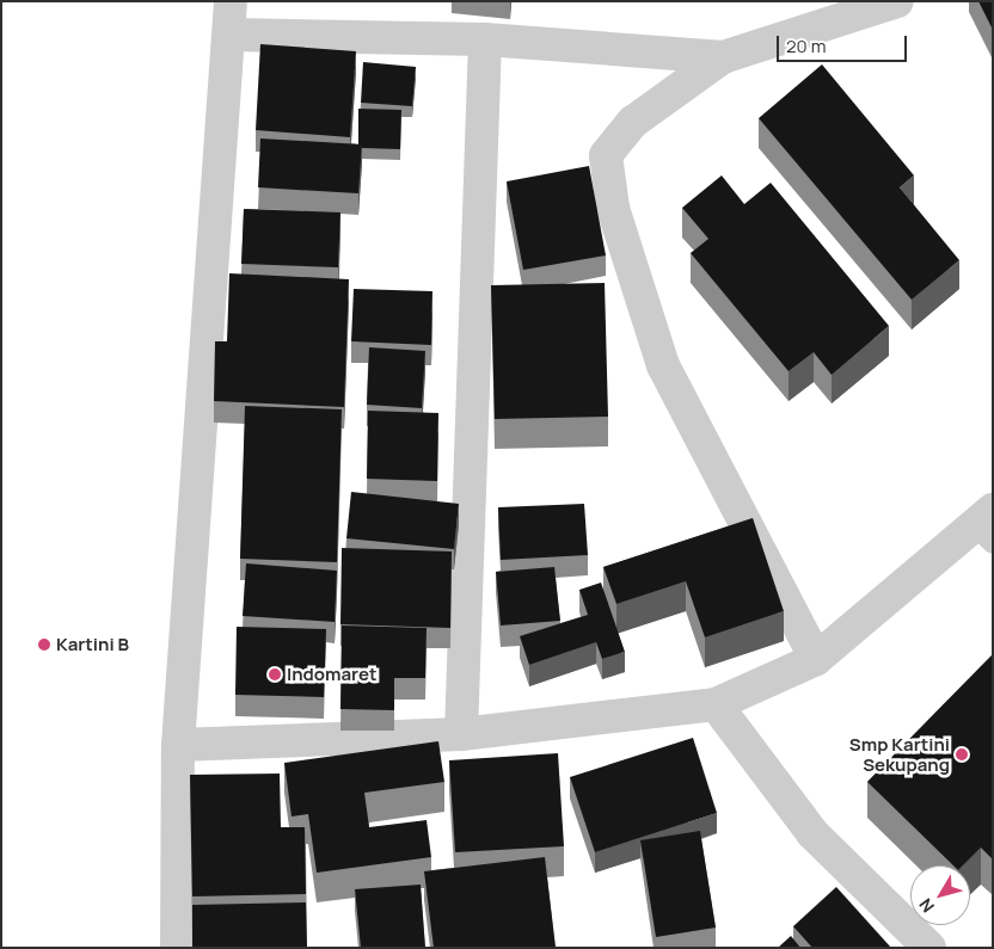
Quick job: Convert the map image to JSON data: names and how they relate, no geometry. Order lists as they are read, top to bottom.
{
  "places": ["Kartini B", "Indomaret", "Smp Kartini Sekupang"],
  "scale_bar": "20 m",
  "north": "bottom left"
}
